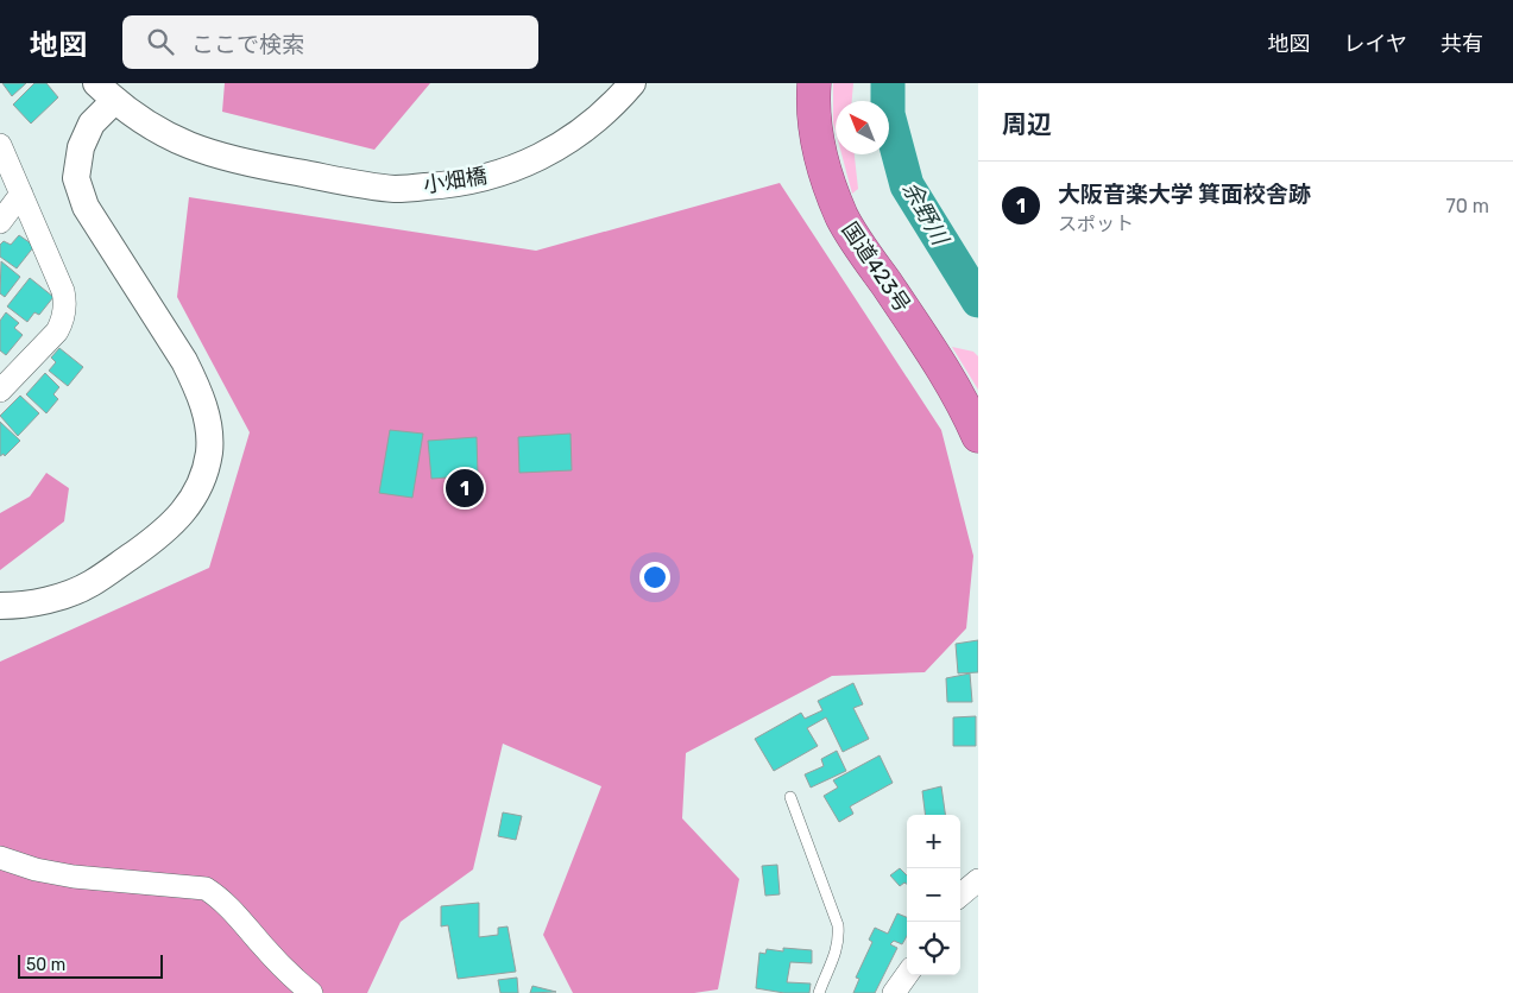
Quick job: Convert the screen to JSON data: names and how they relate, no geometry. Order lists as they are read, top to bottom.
{
  "streets": {
    "highway": ["国道423号"],
    "street": ["小畑橋"]
  },
  "water": ["余野川"],
  "scale_bar": "50 m",
  "north": "top left",
  "page": {
    "header": "地図",
    "search": "ここで検索",
    "nav": ["地図", "レイヤ", "共有"],
    "heading": "周辺",
    "list": [
      {
        "mark": "1",
        "name": "大阪音楽大学 箕面校舎跡",
        "note": "スポット",
        "value": "70 m"
      }
    ],
    "pins": "1",
    "map_buttons": ["+", "−"],
    "scale": "50 m"
  }
}
